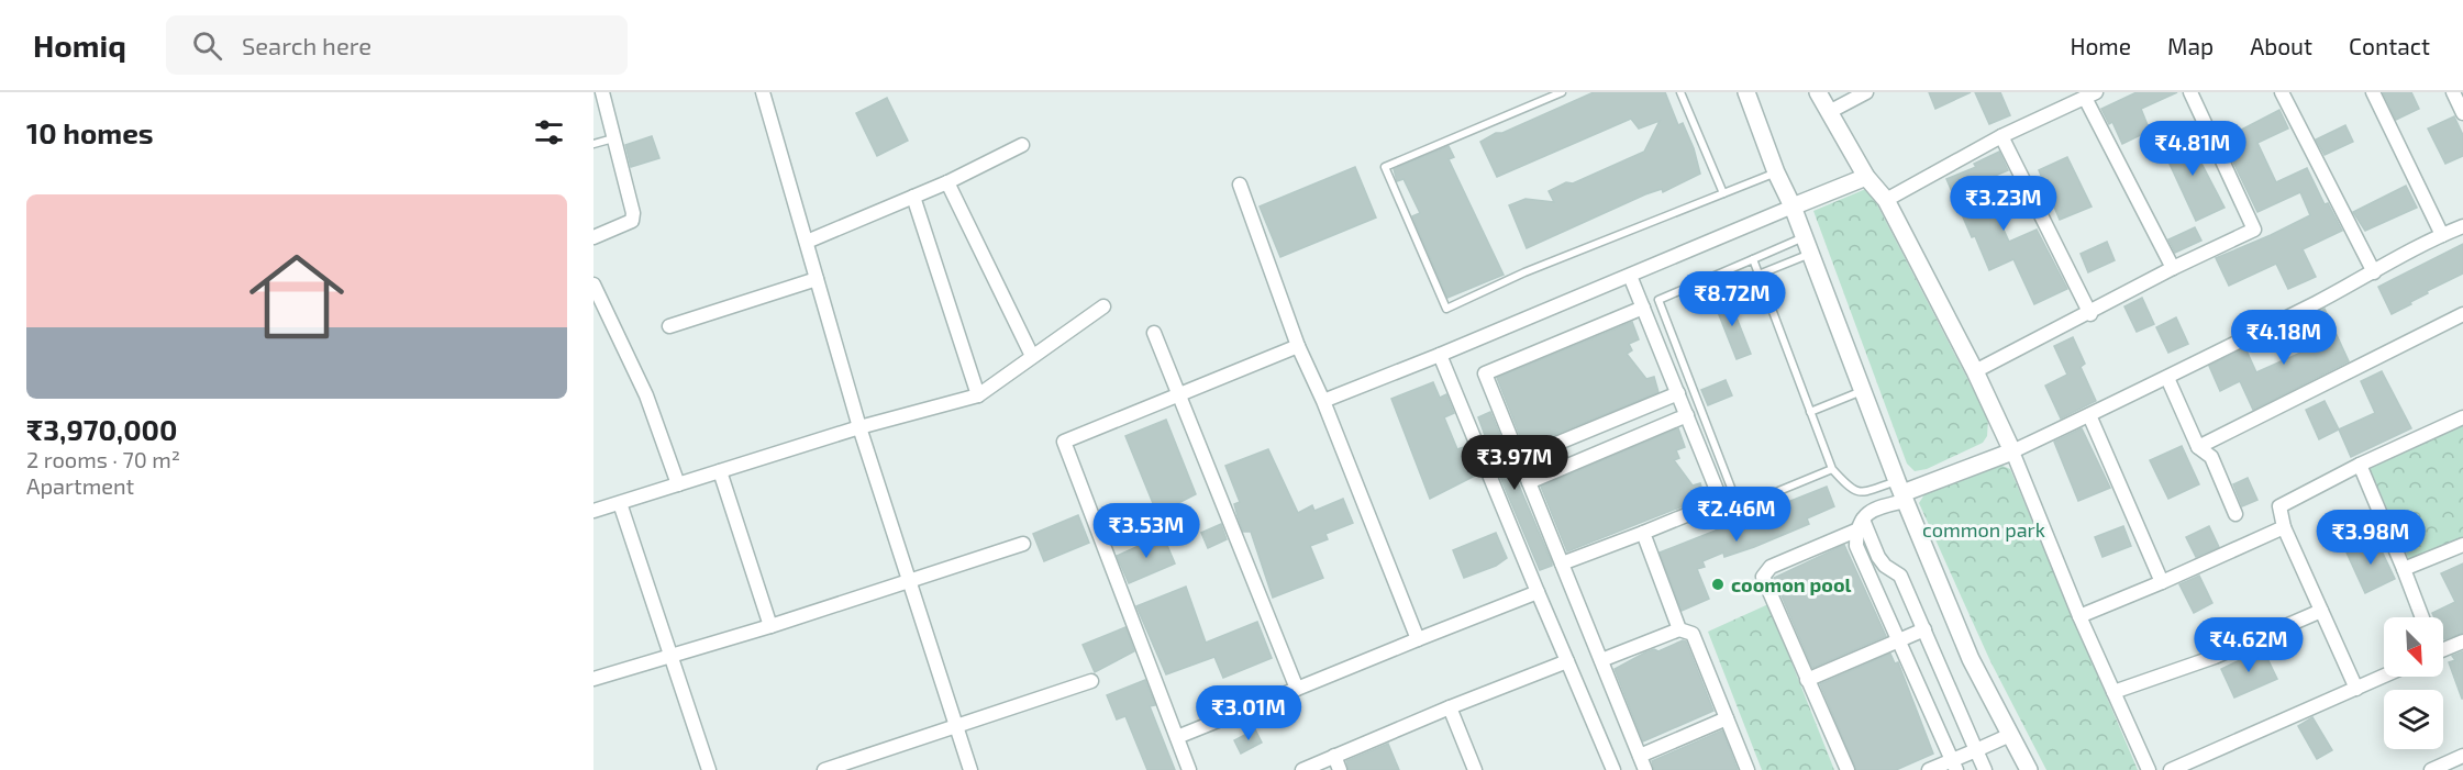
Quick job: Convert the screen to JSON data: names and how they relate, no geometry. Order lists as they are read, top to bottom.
{
  "parks": ["common park"],
  "places": ["coomon pool"],
  "north": "bottom right",
  "page": {
    "header": "Homiq",
    "search": "Search here",
    "nav": [
      "Home",
      "Map",
      "About",
      "Contact"
    ],
    "heading": "10 homes",
    "price": [
      "₹4.81M",
      "₹3.23M",
      "₹8.72M",
      "₹4.18M",
      "₹3.97M",
      "₹2.46M",
      "₹3.53M",
      "₹3.98M",
      "₹4.62M",
      "₹3.01M"
    ],
    "list": [
      {
        "name": "₹3,970,000",
        "note": "2 rooms · 70 m² · Apartment"
      }
    ]
  }
}
